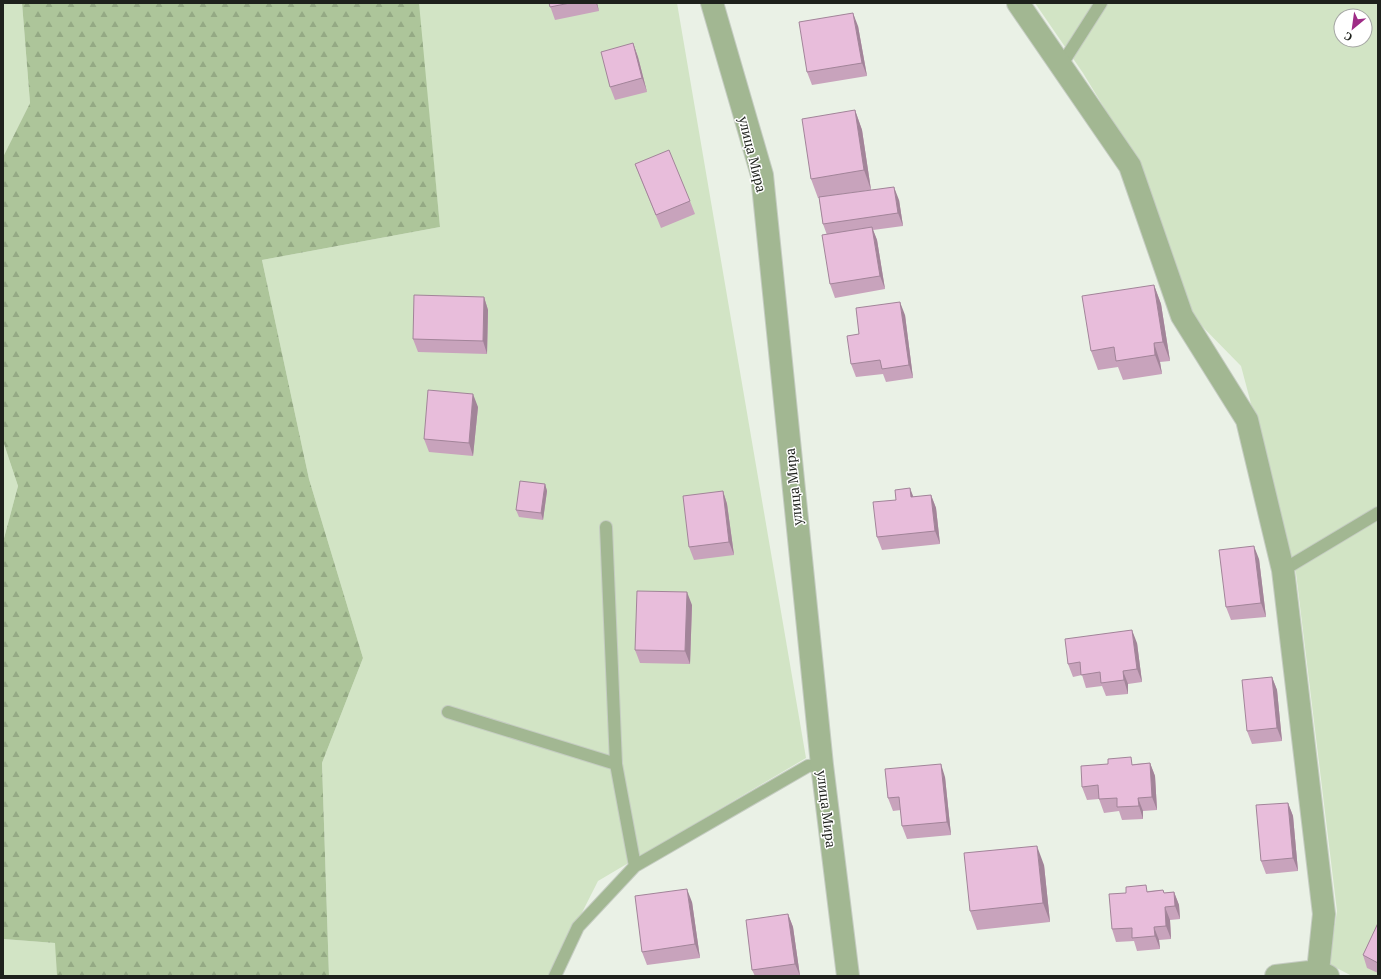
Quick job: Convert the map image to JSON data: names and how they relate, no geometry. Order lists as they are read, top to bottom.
{
  "streets": {
    "street": ["улица Мира"]
  },
  "north": "bottom left"
}
